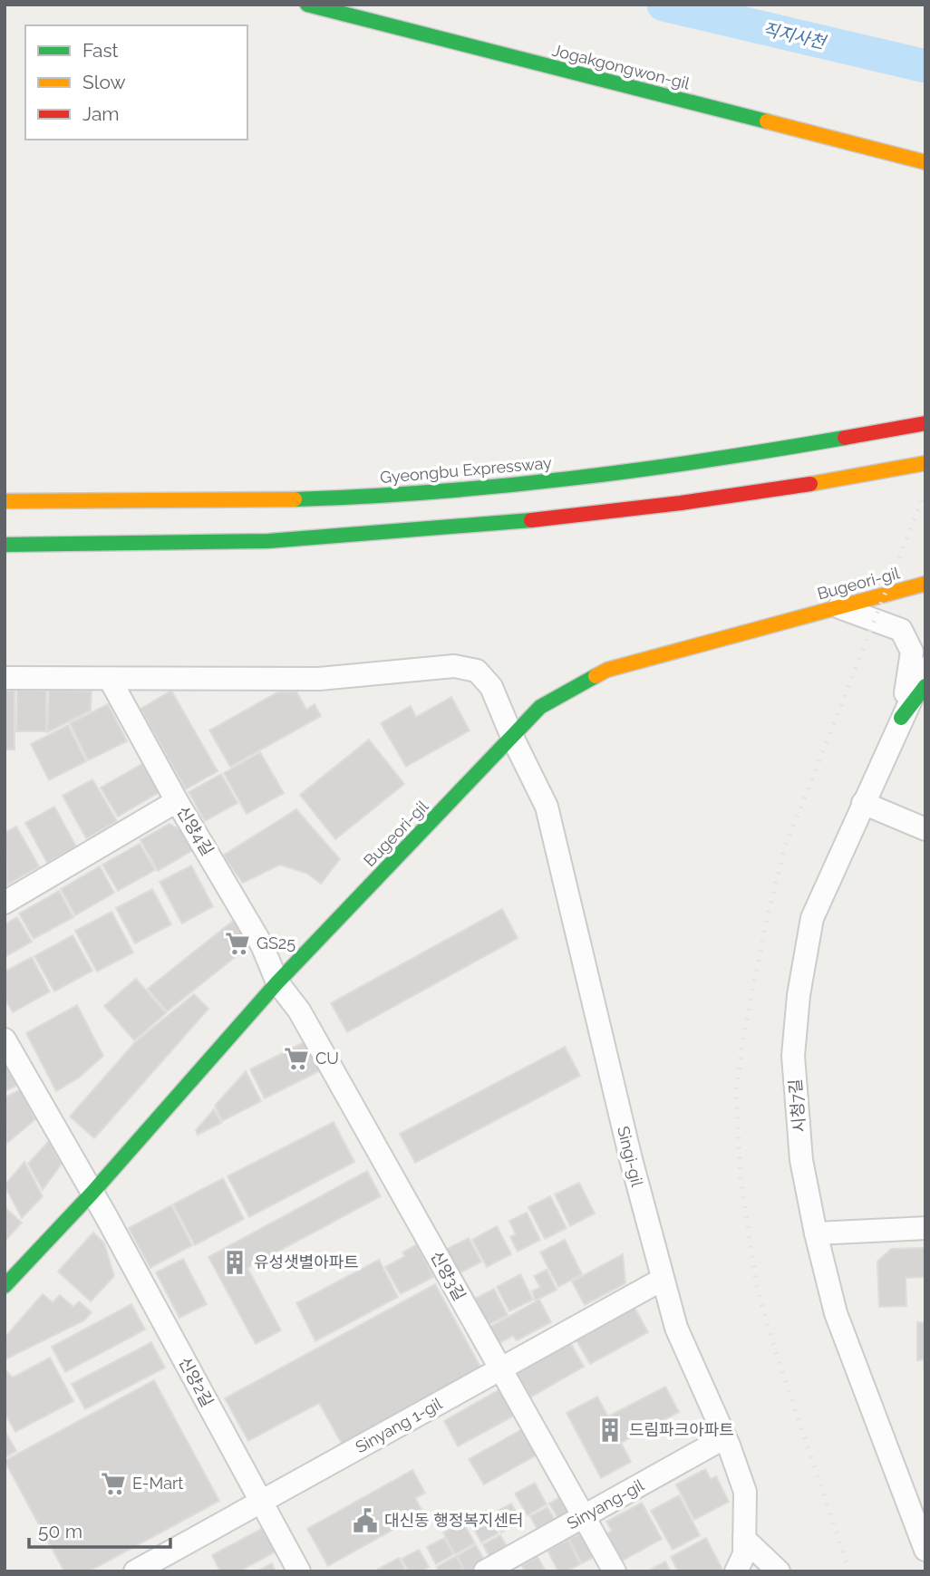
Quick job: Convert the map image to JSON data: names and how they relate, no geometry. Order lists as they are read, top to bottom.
{
  "streets": {
    "main road": ["Jogakgongwon-gil", "Gyeongbu Expressway", "Bugeori-gil"],
    "street": [
      "신양4길",
      "시청7길",
      "Singi-gil",
      "신양3길",
      "신양2길",
      "Sinyang 1-gil",
      "Sinyang-gil"
    ]
  },
  "crossings": [
    ["Bugeori-gil", "신양4길"],
    ["Bugeori-gil", "Singi-gil"],
    ["Bugeori-gil", "신양3길"],
    ["Bugeori-gil", "신양2길"],
    ["신양4길", "Singi-gil"],
    ["신양4길", "신양3길"],
    ["Singi-gil", "Sinyang 1-gil"],
    ["Singi-gil", "Sinyang-gil"],
    ["신양3길", "Sinyang 1-gil"],
    ["신양3길", "Sinyang-gil"],
    ["신양2길", "Sinyang 1-gil"]
  ],
  "water": ["직지사천"],
  "places": {
    "supermarket": ["GS25", "CU", "E-Mart"],
    "building": ["유성샛별아파트", "드림파크아파트"],
    "public building": ["대신동 행정복지센터"]
  },
  "legend": ["Fast", "Slow", "Jam"],
  "scale_bar": "50 m"
}
